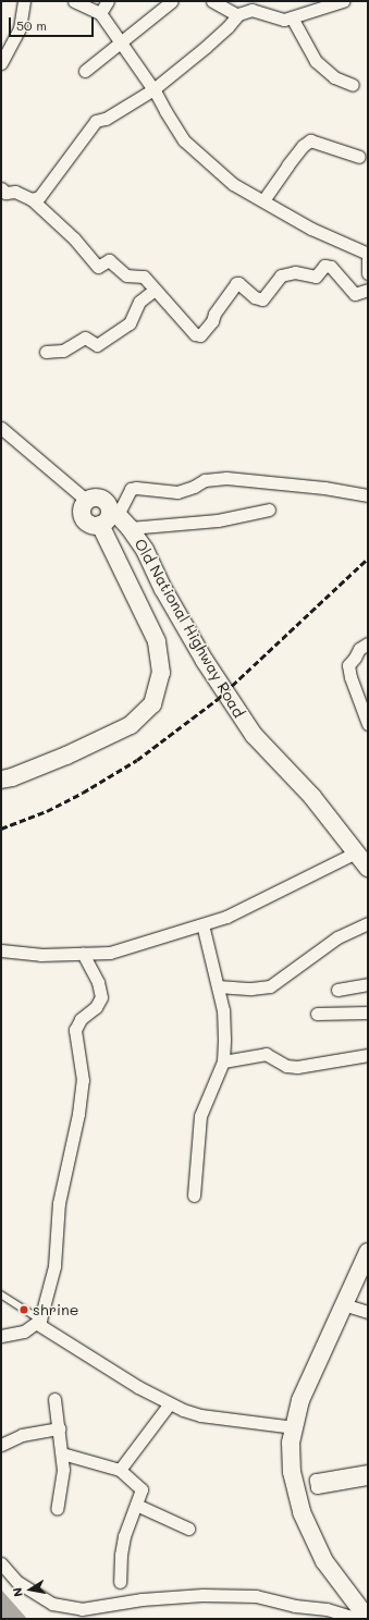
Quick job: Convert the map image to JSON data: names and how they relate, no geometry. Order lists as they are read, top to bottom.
{
  "streets": {
    "main road": ["Old National Highway Road"]
  },
  "places": ["shrine"],
  "scale_bar": "50 m",
  "north": "left"
}
